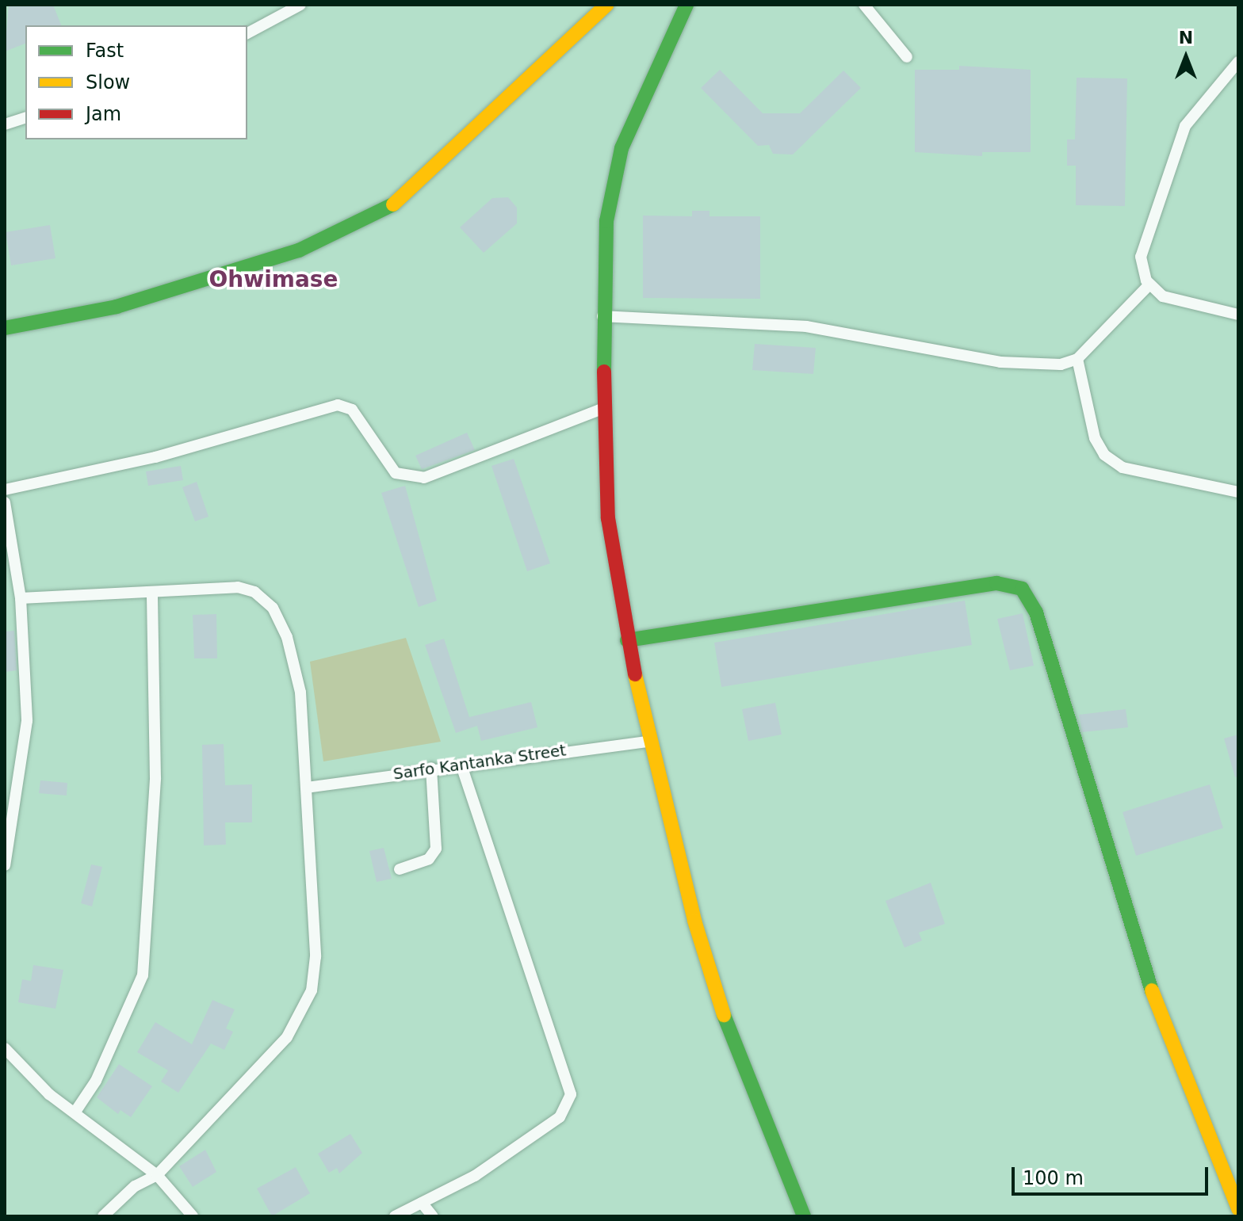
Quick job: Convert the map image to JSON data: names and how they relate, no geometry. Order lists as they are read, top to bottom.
{
  "streets": {
    "street": ["Sarfo Kantanka Street"]
  },
  "districts": ["Ohwimase"],
  "legend": ["Fast", "Slow", "Jam"],
  "scale_bar": "100 m",
  "north": "top"
}
